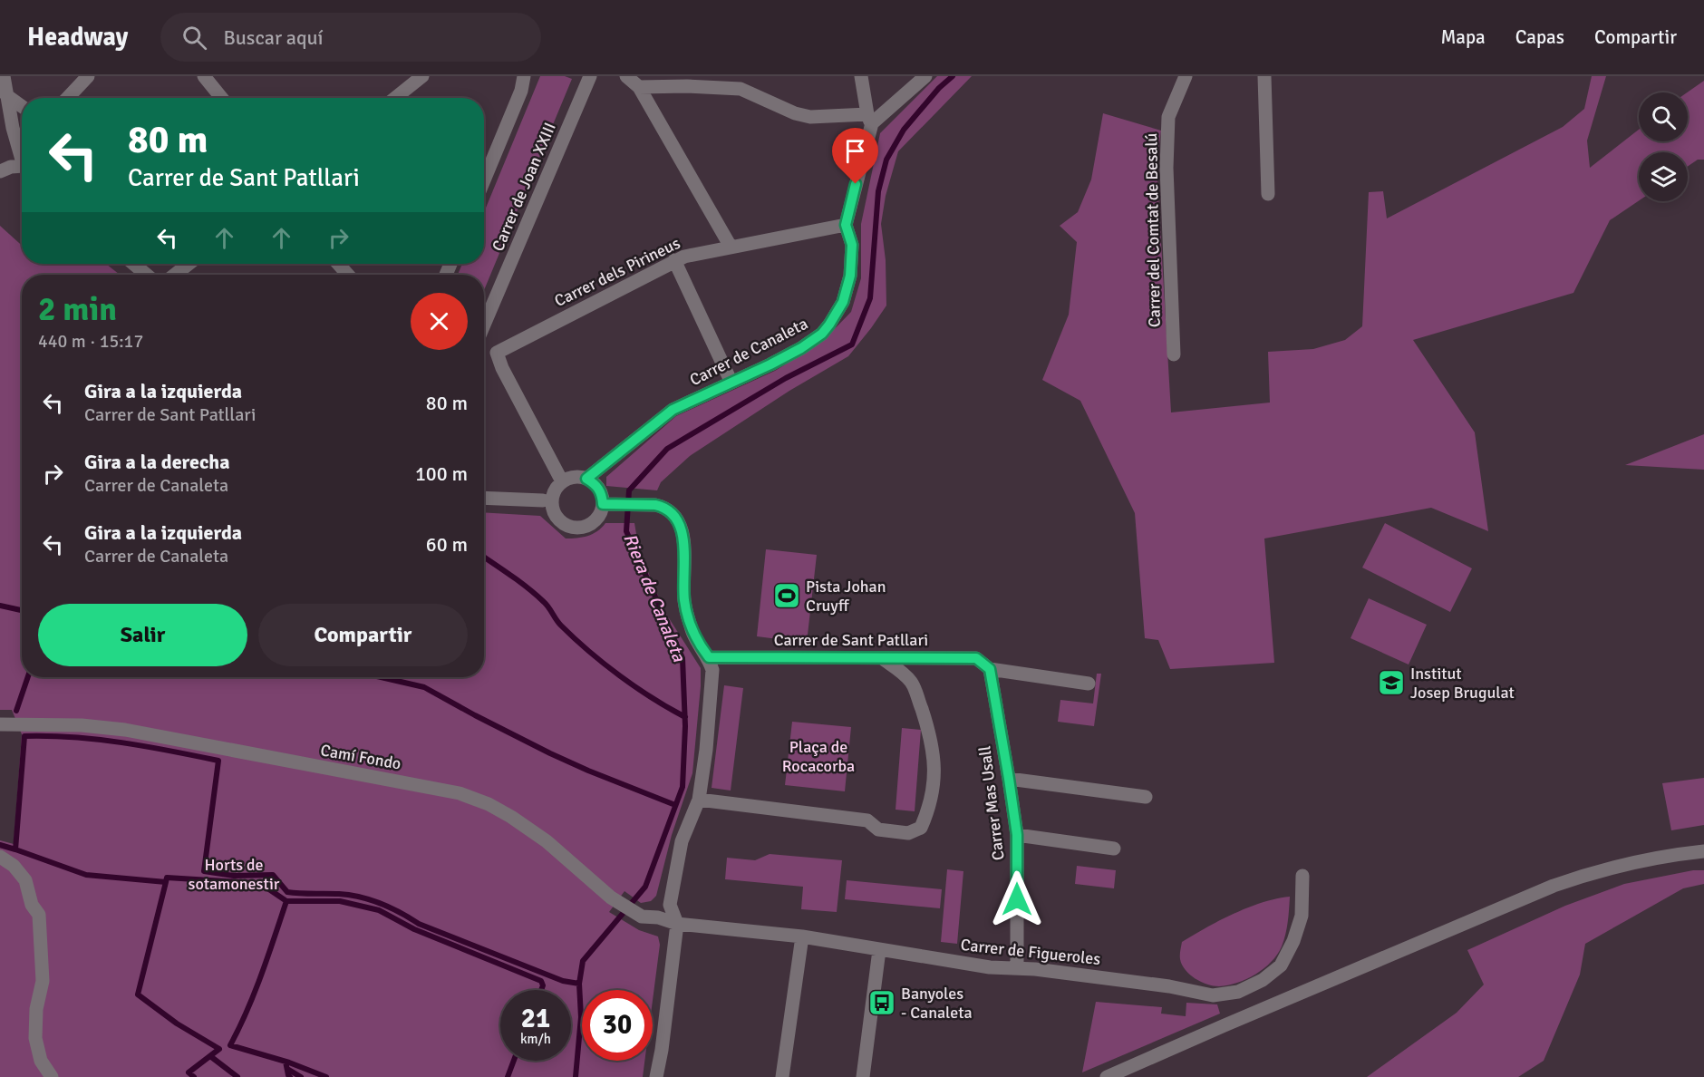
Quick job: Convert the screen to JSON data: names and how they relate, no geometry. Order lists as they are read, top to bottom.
{
  "streets": {
    "street": [
      "Carrer de Joan XXIII",
      "Carrer del Comtat de Besalú",
      "Carrer dels Pirineus",
      "Carrer de Canaleta",
      "Carrer de Sant Patllari",
      "Camí Fondo",
      "Carrer Mas Usall",
      "Carrer de Figueroles"
    ]
  },
  "crossings": [
    ["Carrer dels Pirineus", "Carrer de Canaleta"],
    ["Carrer de Sant Patllari", "Carrer Mas Usall"],
    ["Camí Fondo", "Carrer de Figueroles"],
    ["Carrer Mas Usall", "Carrer de Figueroles"]
  ],
  "water": ["Riera de Canaleta"],
  "parks": ["Plaça de Rocacorba", "Horts de sotamonestir"],
  "places": {
    "sports": ["Pista Johan Cruyff"],
    "school or university": ["Institut Josep Brugulat"],
    "bus stop": ["Banyoles - Canaleta"]
  },
  "page": {
    "header": "Headway",
    "search": "Buscar aquí",
    "nav": ["Mapa", "Capas", "Compartir"],
    "turn": ["80 m", "Carrer de Sant Patllari"],
    "heading": ["2 min", "440 m · 15:17"],
    "list": [
      {
        "name": "Gira a la izquierda",
        "note": "Carrer de Sant Patllari",
        "value": "80 m"
      },
      {
        "name": "Gira a la derecha",
        "note": "Carrer de Canaleta",
        "value": "100 m"
      },
      {
        "name": "Gira a la izquierda",
        "note": "Carrer de Canaleta",
        "value": "60 m"
      }
    ],
    "buttons": ["Salir", "Compartir"],
    "speed": "21 km/h",
    "limit": "30"
  }
}
